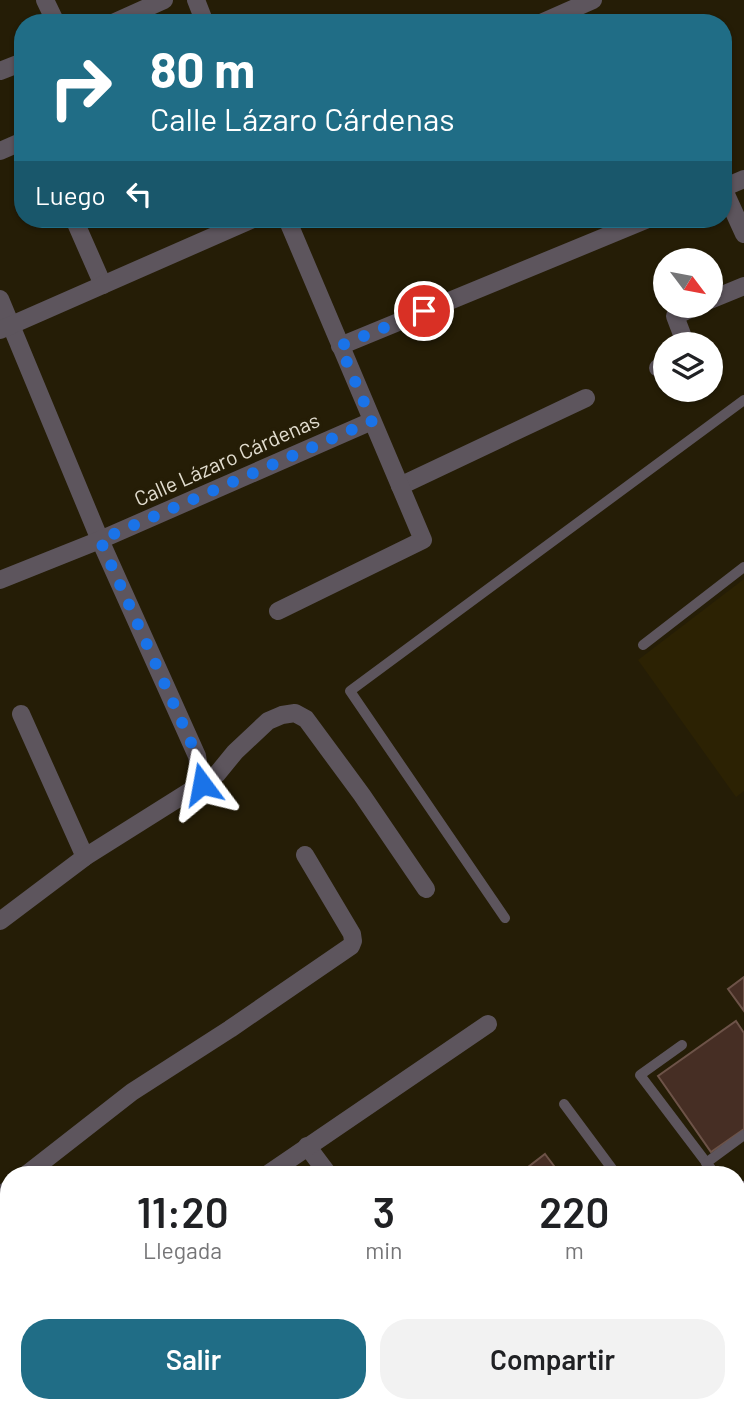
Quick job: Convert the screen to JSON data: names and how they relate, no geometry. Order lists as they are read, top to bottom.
{
  "streets": {
    "street": ["Calle Lázaro Cárdenas"]
  },
  "north": "bottom right",
  "page": {
    "turn": ["80 m", "Calle Lázaro Cárdenas"],
    "then": "Luego",
    "eta": [
      "11:20",
      "Llegada",
      "3",
      "min",
      "220",
      "m"
    ],
    "buttons": ["Salir", "Compartir"]
  }
}
